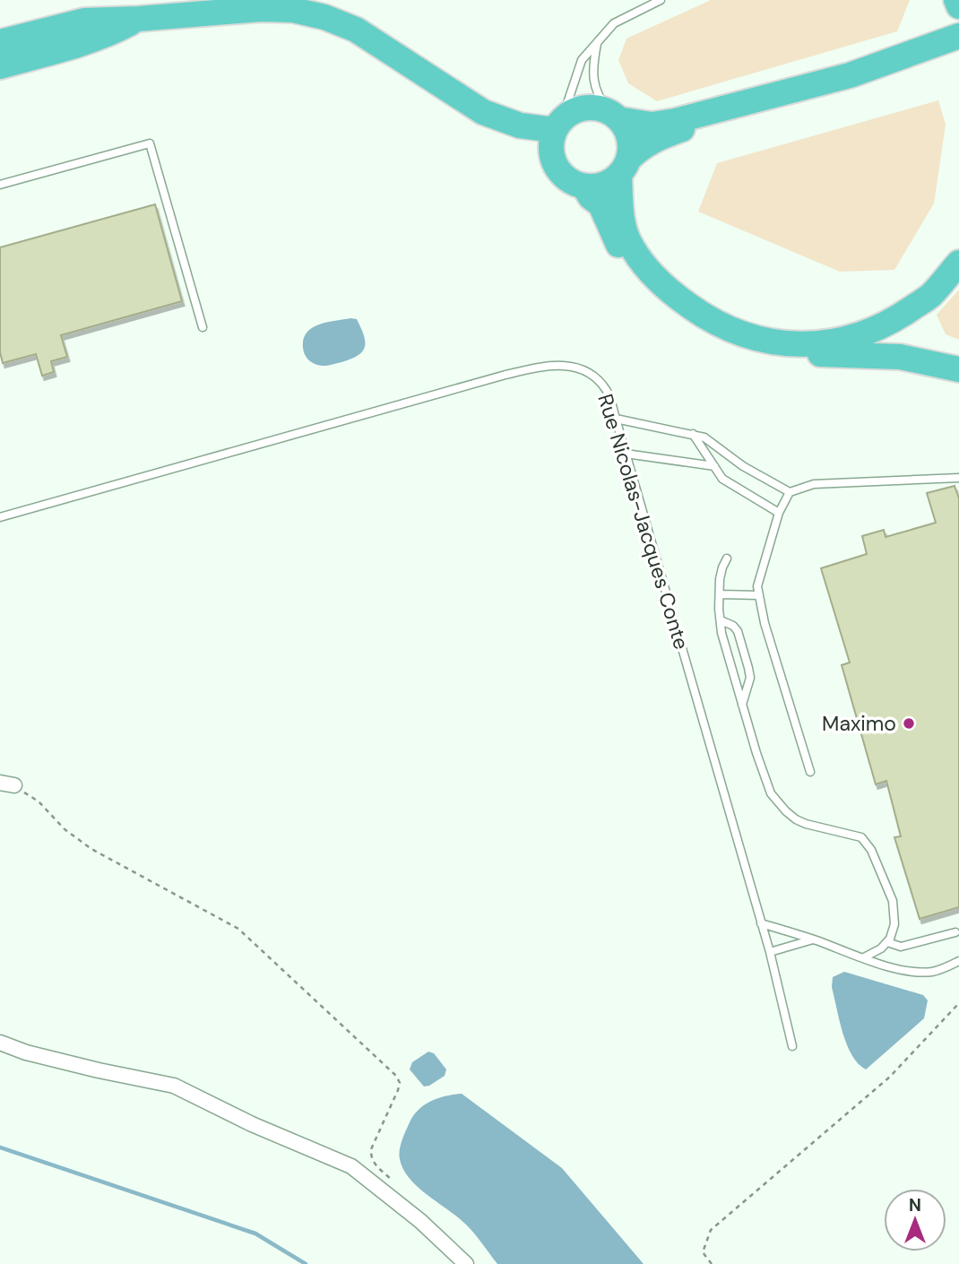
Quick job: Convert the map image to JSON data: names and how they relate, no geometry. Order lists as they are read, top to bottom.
{
  "streets": {
    "lane": ["Rue Nicolas-Jacques Conte"]
  },
  "places": ["Maximo"],
  "north": "top"
}
